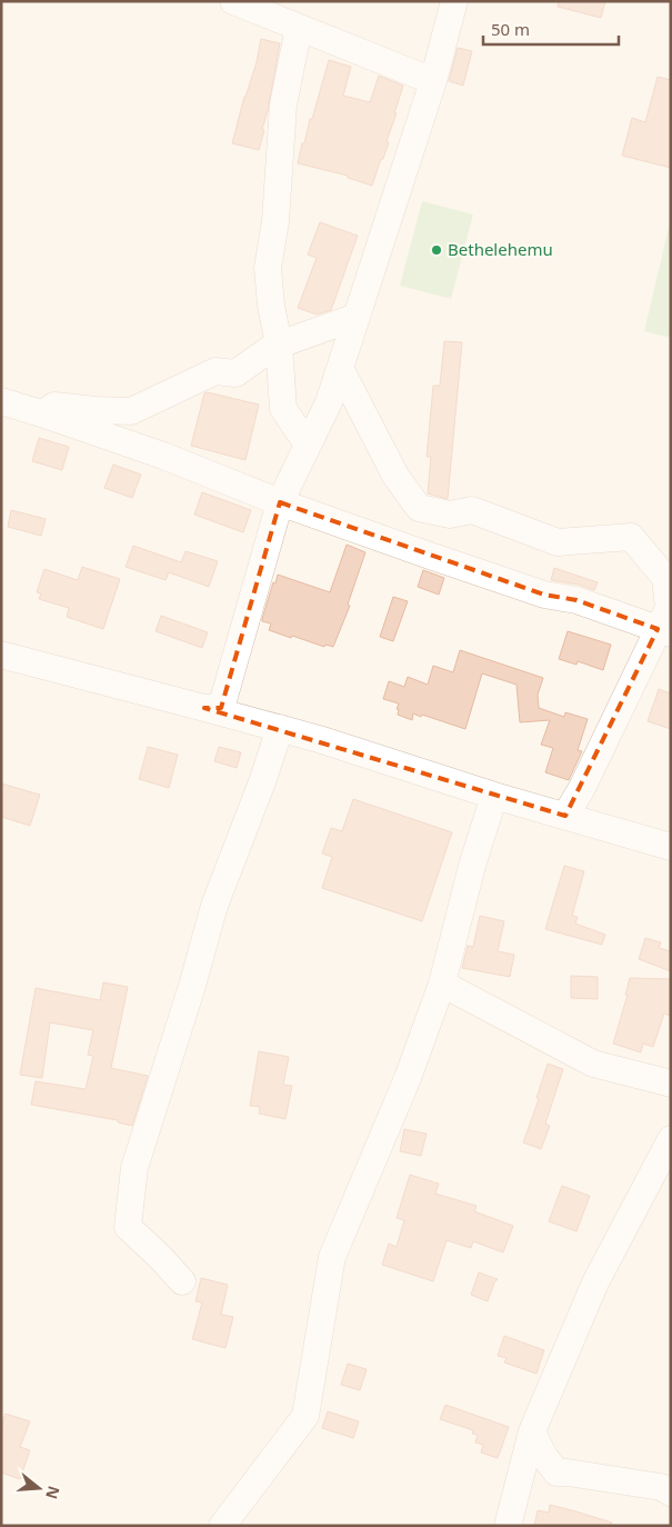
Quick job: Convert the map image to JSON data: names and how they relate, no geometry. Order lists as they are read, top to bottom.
{
  "places": ["Bethelehemu"],
  "scale_bar": "50 m",
  "north": "right"
}
